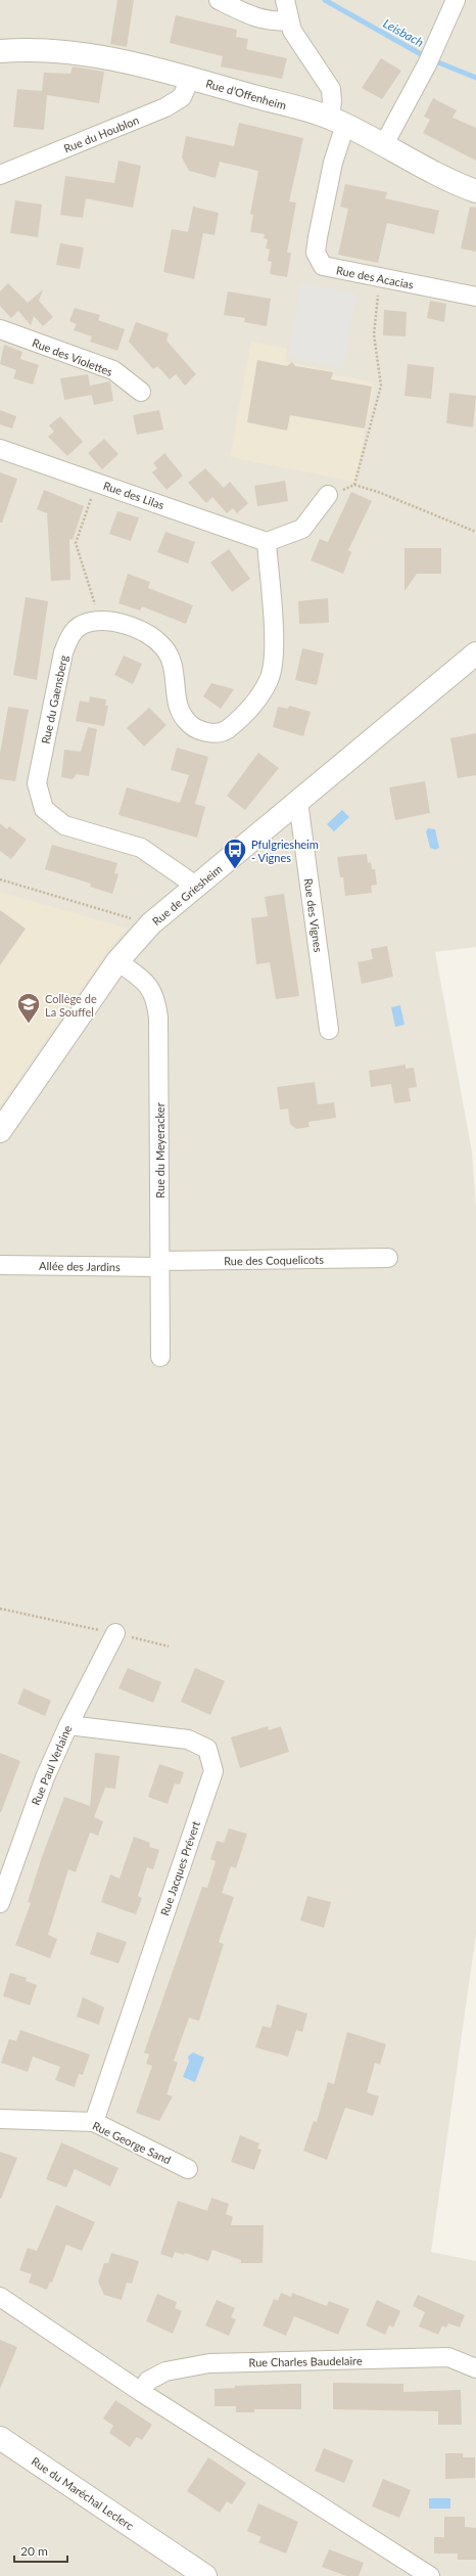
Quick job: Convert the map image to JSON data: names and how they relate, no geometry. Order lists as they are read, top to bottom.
{
  "streets": {
    "street": [
      "Rue d'Offenheim",
      "Rue du Houblon",
      "Rue des Acacias",
      "Rue des Violettes",
      "Rue des Lilas",
      "Rue du Gaensberg",
      "Rue de Griesheim",
      "Rue des Vignes",
      "Rue du Meyeracker",
      "Rue des Coquelicots",
      "Allée des Jardins",
      "Rue Paul Verlaine",
      "Rue Jacques Prévert",
      "Rue George Sand",
      "Rue Charles Baudelaire",
      "Rue du Maréchal Leclerc"
    ]
  },
  "crossings": [
    ["Rue d'Offenheim", "Rue du Houblon"],
    ["Rue d'Offenheim", "Rue des Acacias"],
    ["Rue des Lilas", "Rue du Gaensberg"],
    ["Rue du Gaensberg", "Rue de Griesheim"],
    ["Rue de Griesheim", "Rue des Vignes"],
    ["Rue de Griesheim", "Rue du Meyeracker"],
    ["Rue du Meyeracker", "Rue des Coquelicots"],
    ["Rue du Meyeracker", "Allée des Jardins"],
    ["Rue des Coquelicots", "Allée des Jardins"],
    ["Rue Paul Verlaine", "Rue Jacques Prévert"],
    ["Rue Jacques Prévert", "Rue George Sand"]
  ],
  "water": ["Leisbach"],
  "places": {
    "bus stop": ["Pfulgriesheim - Vignes"],
    "school or university": ["Collège de La Souffel"]
  },
  "scale_bar": "20 m"
}
